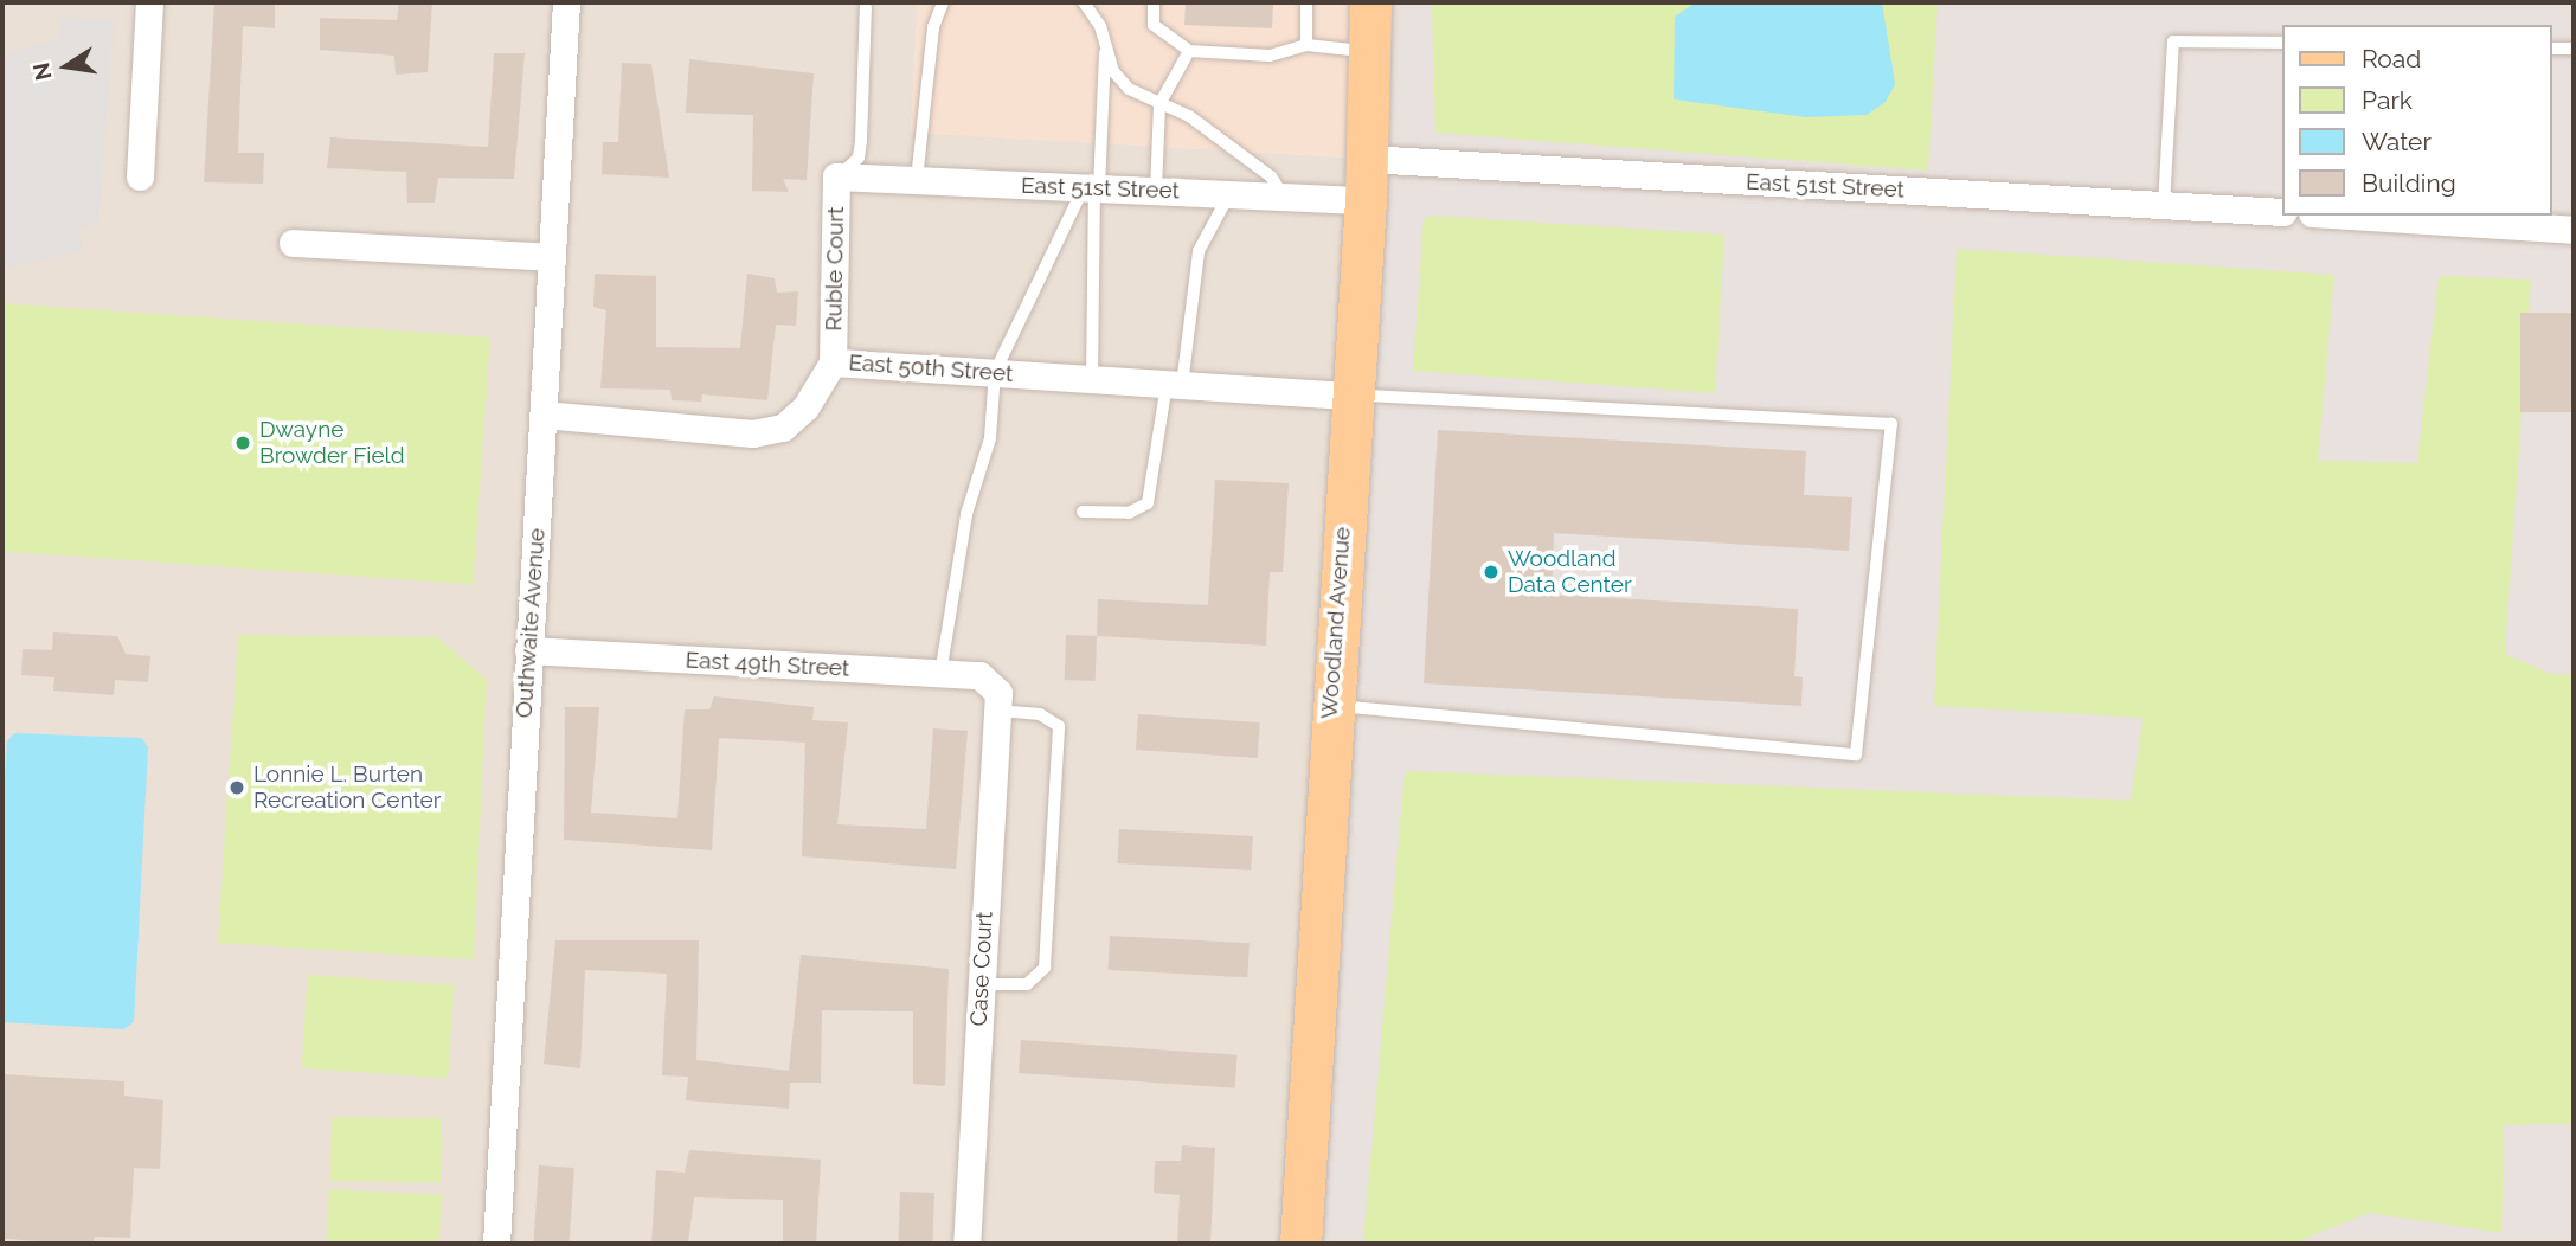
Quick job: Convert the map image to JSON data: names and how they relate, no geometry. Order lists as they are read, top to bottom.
{
  "streets": {
    "main road": ["Woodland Avenue"],
    "street": [
      "East 51st Street",
      "Ruble Court",
      "East 50th Street",
      "Outhwaite Avenue",
      "East 49th Street",
      "Case Court"
    ]
  },
  "crossings": [
    ["East 51st Street", "Ruble Court"],
    ["East 51st Street", "Woodland Avenue"],
    ["Ruble Court", "East 50th Street"],
    ["East 50th Street", "Outhwaite Avenue"],
    ["East 50th Street", "Woodland Avenue"],
    ["Outhwaite Avenue", "East 49th Street"],
    ["East 49th Street", "Case Court"]
  ],
  "places": ["Dwayne Browder Field", "Woodland Data Center", "Lonnie L. Burten Recreation Center"],
  "legend": [
    "Road",
    "Park",
    "Water",
    "Building"
  ],
  "north": "left"
}
